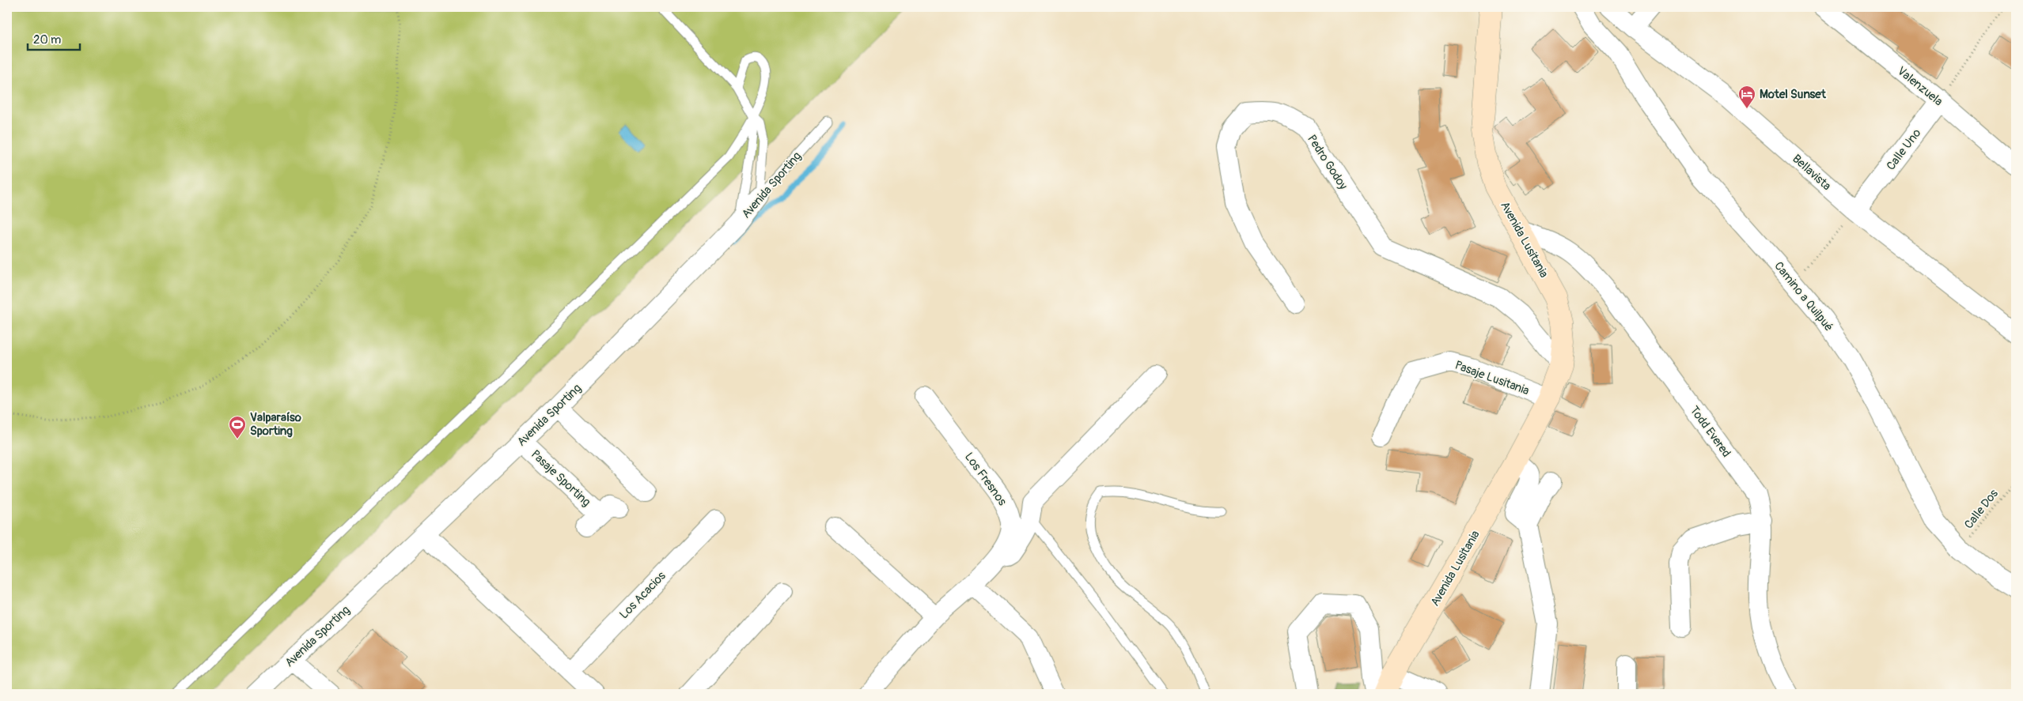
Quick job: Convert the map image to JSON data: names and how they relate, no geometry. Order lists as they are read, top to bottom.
{
  "streets": {
    "street": [
      "Valenzuela",
      "Calle Uno",
      "Pedro Godoy",
      "Bellavista",
      "Avenida Sporting",
      "Avenida Lusitania",
      "Camino a Quilpué",
      "Pasaje Lusitania",
      "Todd Evered",
      "Pasaje Sporting",
      "Los Fresnos",
      "Los Acacios"
    ],
    "path": ["Calle Dos"]
  },
  "crossings": [
    ["Valenzuela", "Calle Uno"],
    ["Calle Uno", "Bellavista"],
    ["Pedro Godoy", "Avenida Lusitania"],
    ["Avenida Sporting", "Pasaje Sporting"],
    ["Avenida Lusitania", "Pasaje Lusitania"],
    ["Avenida Lusitania", "Todd Evered"],
    ["Camino a Quilpué", "Calle Dos"]
  ],
  "places": {
    "hotel": ["Motel Sunset"],
    "sports": ["Valparaíso Sporting"]
  },
  "scale_bar": "20 m"
}
